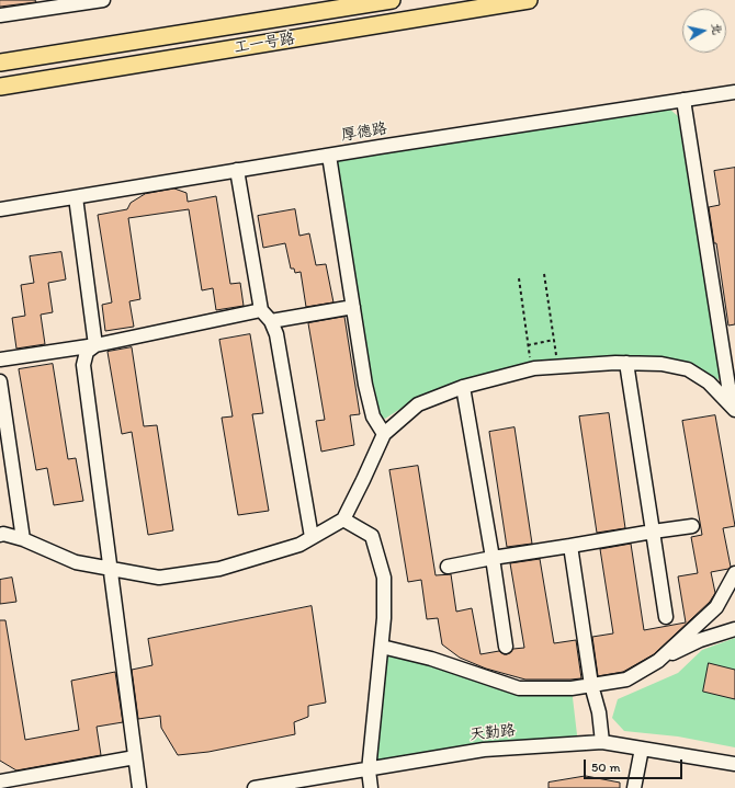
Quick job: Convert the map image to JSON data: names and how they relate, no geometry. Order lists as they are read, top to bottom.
{
  "streets": {
    "main road": ["工一号路"],
    "street": ["厚德路", "天勤路"]
  },
  "scale_bar": "50 m",
  "north": "right"
}
